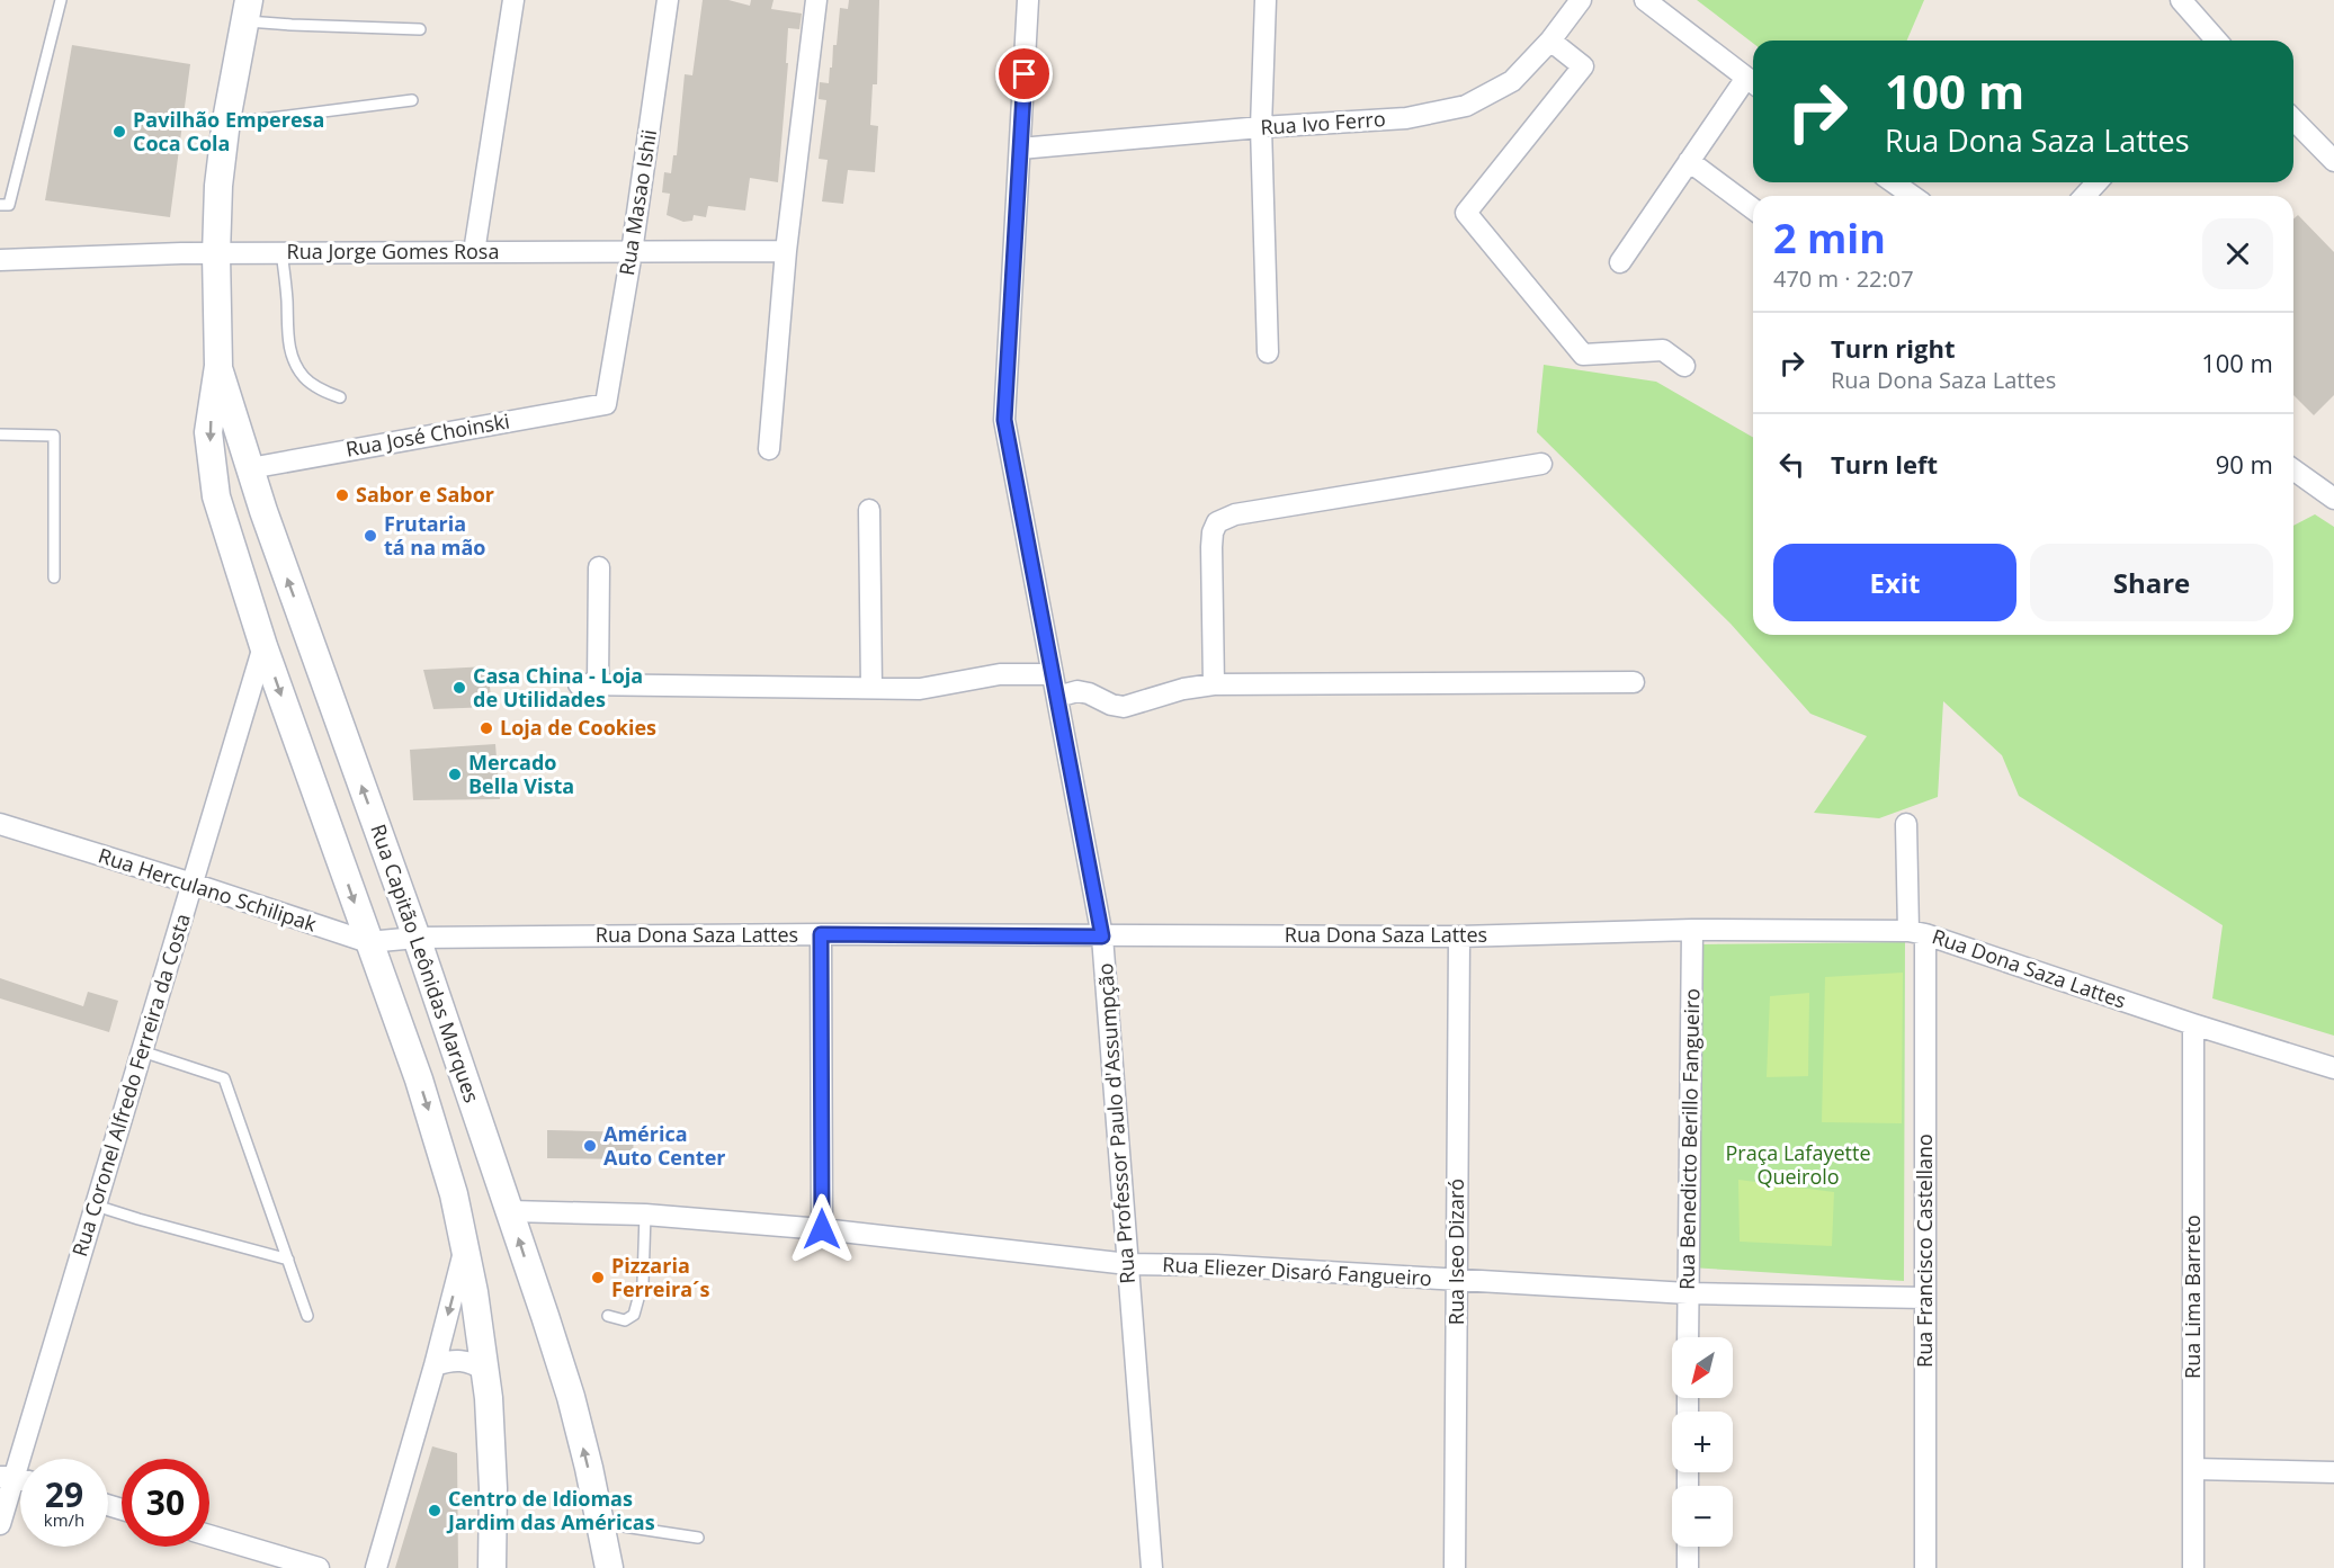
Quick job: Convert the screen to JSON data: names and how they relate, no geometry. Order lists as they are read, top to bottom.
{
  "streets": {
    "main road": ["Rua Capitão Leônidas Marques"],
    "street": [
      "Rua Ivo Ferro",
      "Rua Masao Ishii",
      "Rua Jorge Gomes Rosa",
      "Rua José Choinski",
      "Rua Herculano Schilipak",
      "Rua Dona Saza Lattes",
      "Rua Coronel Alfredo Ferreira da Costa",
      "Rua Professor Paulo d'Assumpção",
      "Rua Benedicto Berillo Fangueiro",
      "Rua Francisco Castellano",
      "Rua Iseo Dizaró",
      "Rua Eliezer Disaró Fangueiro",
      "Rua Lima Barreto"
    ]
  },
  "crossings": [
    ["Rua Ivo Ferro", "Rua Professor Paulo d'Assumpção"],
    ["Rua Masao Ishii", "Rua Jorge Gomes Rosa"],
    ["Rua Masao Ishii", "Rua José Choinski"],
    ["Rua Jorge Gomes Rosa", "Rua Capitão Leônidas Marques"],
    ["Rua José Choinski", "Rua Capitão Leônidas Marques"],
    ["Rua Herculano Schilipak", "Rua Dona Saza Lattes"],
    ["Rua Herculano Schilipak", "Rua Capitão Leônidas Marques"],
    ["Rua Herculano Schilipak", "Rua Coronel Alfredo Ferreira da Costa"],
    ["Rua Dona Saza Lattes", "Rua Capitão Leônidas Marques"],
    ["Rua Dona Saza Lattes", "Rua Professor Paulo d'Assumpção"],
    ["Rua Dona Saza Lattes", "Rua Benedicto Berillo Fangueiro"],
    ["Rua Dona Saza Lattes", "Rua Francisco Castellano"],
    ["Rua Dona Saza Lattes", "Rua Iseo Dizaró"],
    ["Rua Dona Saza Lattes", "Rua Lima Barreto"],
    ["Rua Capitão Leônidas Marques", "Rua Coronel Alfredo Ferreira da Costa"],
    ["Rua Capitão Leônidas Marques", "Rua Eliezer Disaró Fangueiro"],
    ["Rua Professor Paulo d'Assumpção", "Rua Eliezer Disaró Fangueiro"],
    ["Rua Benedicto Berillo Fangueiro", "Rua Eliezer Disaró Fangueiro"],
    ["Rua Francisco Castellano", "Rua Eliezer Disaró Fangueiro"],
    ["Rua Iseo Dizaró", "Rua Eliezer Disaró Fangueiro"]
  ],
  "parks": ["Praça Lafayette Queirolo"],
  "places": [
    "Pavilhão Emperesa Coca Cola",
    "Sabor e Sabor",
    "Frutaria tá na mão",
    "Casa China - Loja de Utilidades",
    "Loja de Cookies",
    "Mercado Bella Vista",
    "América Auto Center",
    "Pizzaria Ferreira´s",
    "Centro de Idiomas Jardim das Américas"
  ],
  "north": "bottom left",
  "page": {
    "turn": ["100 m", "Rua Dona Saza Lattes"],
    "heading": ["2 min", "470 m · 22:07"],
    "list": [
      {
        "name": "Turn right",
        "note": "Rua Dona Saza Lattes",
        "value": "100 m"
      },
      {
        "name": "Turn left",
        "value": "90 m"
      }
    ],
    "buttons": ["Exit", "Share"],
    "map_buttons": ["+", "−"],
    "speed": "29 km/h",
    "limit": "30"
  }
}
